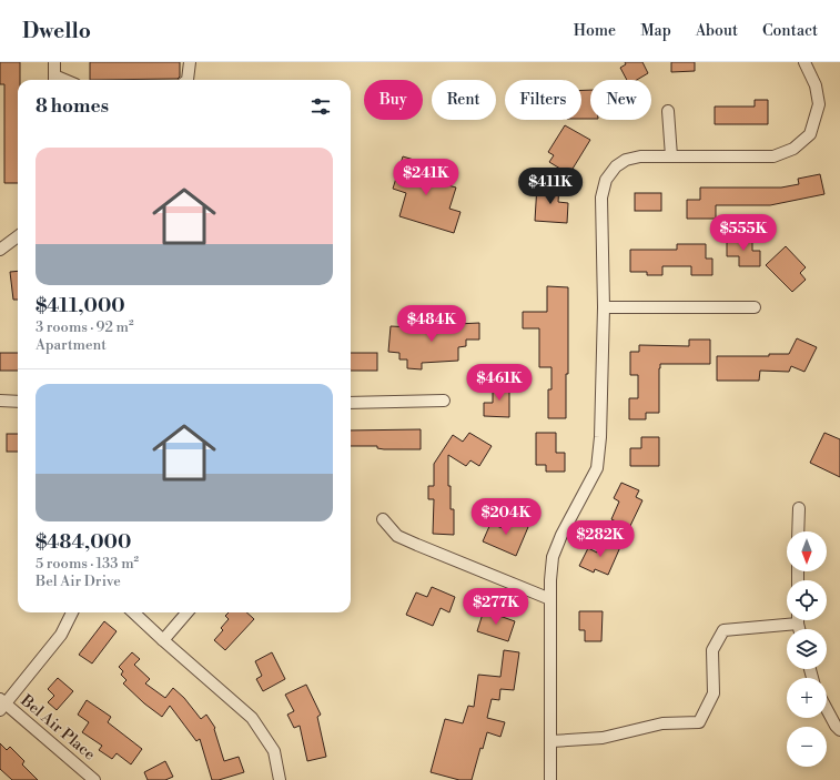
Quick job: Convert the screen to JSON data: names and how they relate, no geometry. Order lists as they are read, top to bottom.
{
  "streets": {
    "street": ["Bel Air Place"]
  },
  "north": "bottom",
  "page": {
    "header": "Dwello",
    "nav": [
      "Home",
      "Map",
      "About",
      "Contact"
    ],
    "chip": [
      "Buy",
      "Rent",
      "Filters",
      "New"
    ],
    "heading": "8 homes",
    "list": [
      {
        "name": "$411,000",
        "note": "3 rooms · 92 m² · Apartment"
      },
      {
        "name": "$484,000",
        "note": "5 rooms · 133 m² · Bel Air Drive"
      }
    ],
    "price": [
      "$241K",
      "$411K",
      "$555K",
      "$484K",
      "$461K",
      "$204K",
      "$282K",
      "$277K"
    ],
    "map_buttons": ["+", "−"]
  }
}
